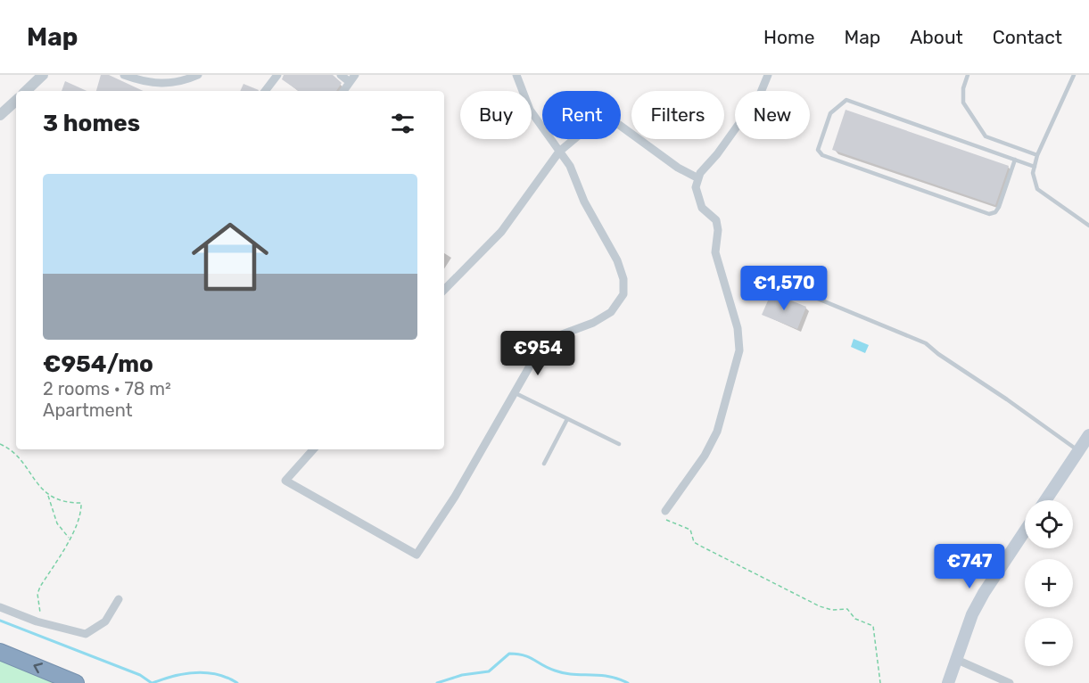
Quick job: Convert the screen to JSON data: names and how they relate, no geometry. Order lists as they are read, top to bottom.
{
  "page": {
    "header": "Map",
    "nav": [
      "Home",
      "Map",
      "About",
      "Contact"
    ],
    "chip": [
      "Buy",
      "Rent",
      "Filters",
      "New"
    ],
    "heading": "3 homes",
    "list": [
      {
        "name": "€954/mo",
        "note": "2 rooms · 78 m² · Apartment"
      }
    ],
    "price": ["€1,570", "€954", "€747"],
    "map_buttons": ["+", "−"]
  }
}
